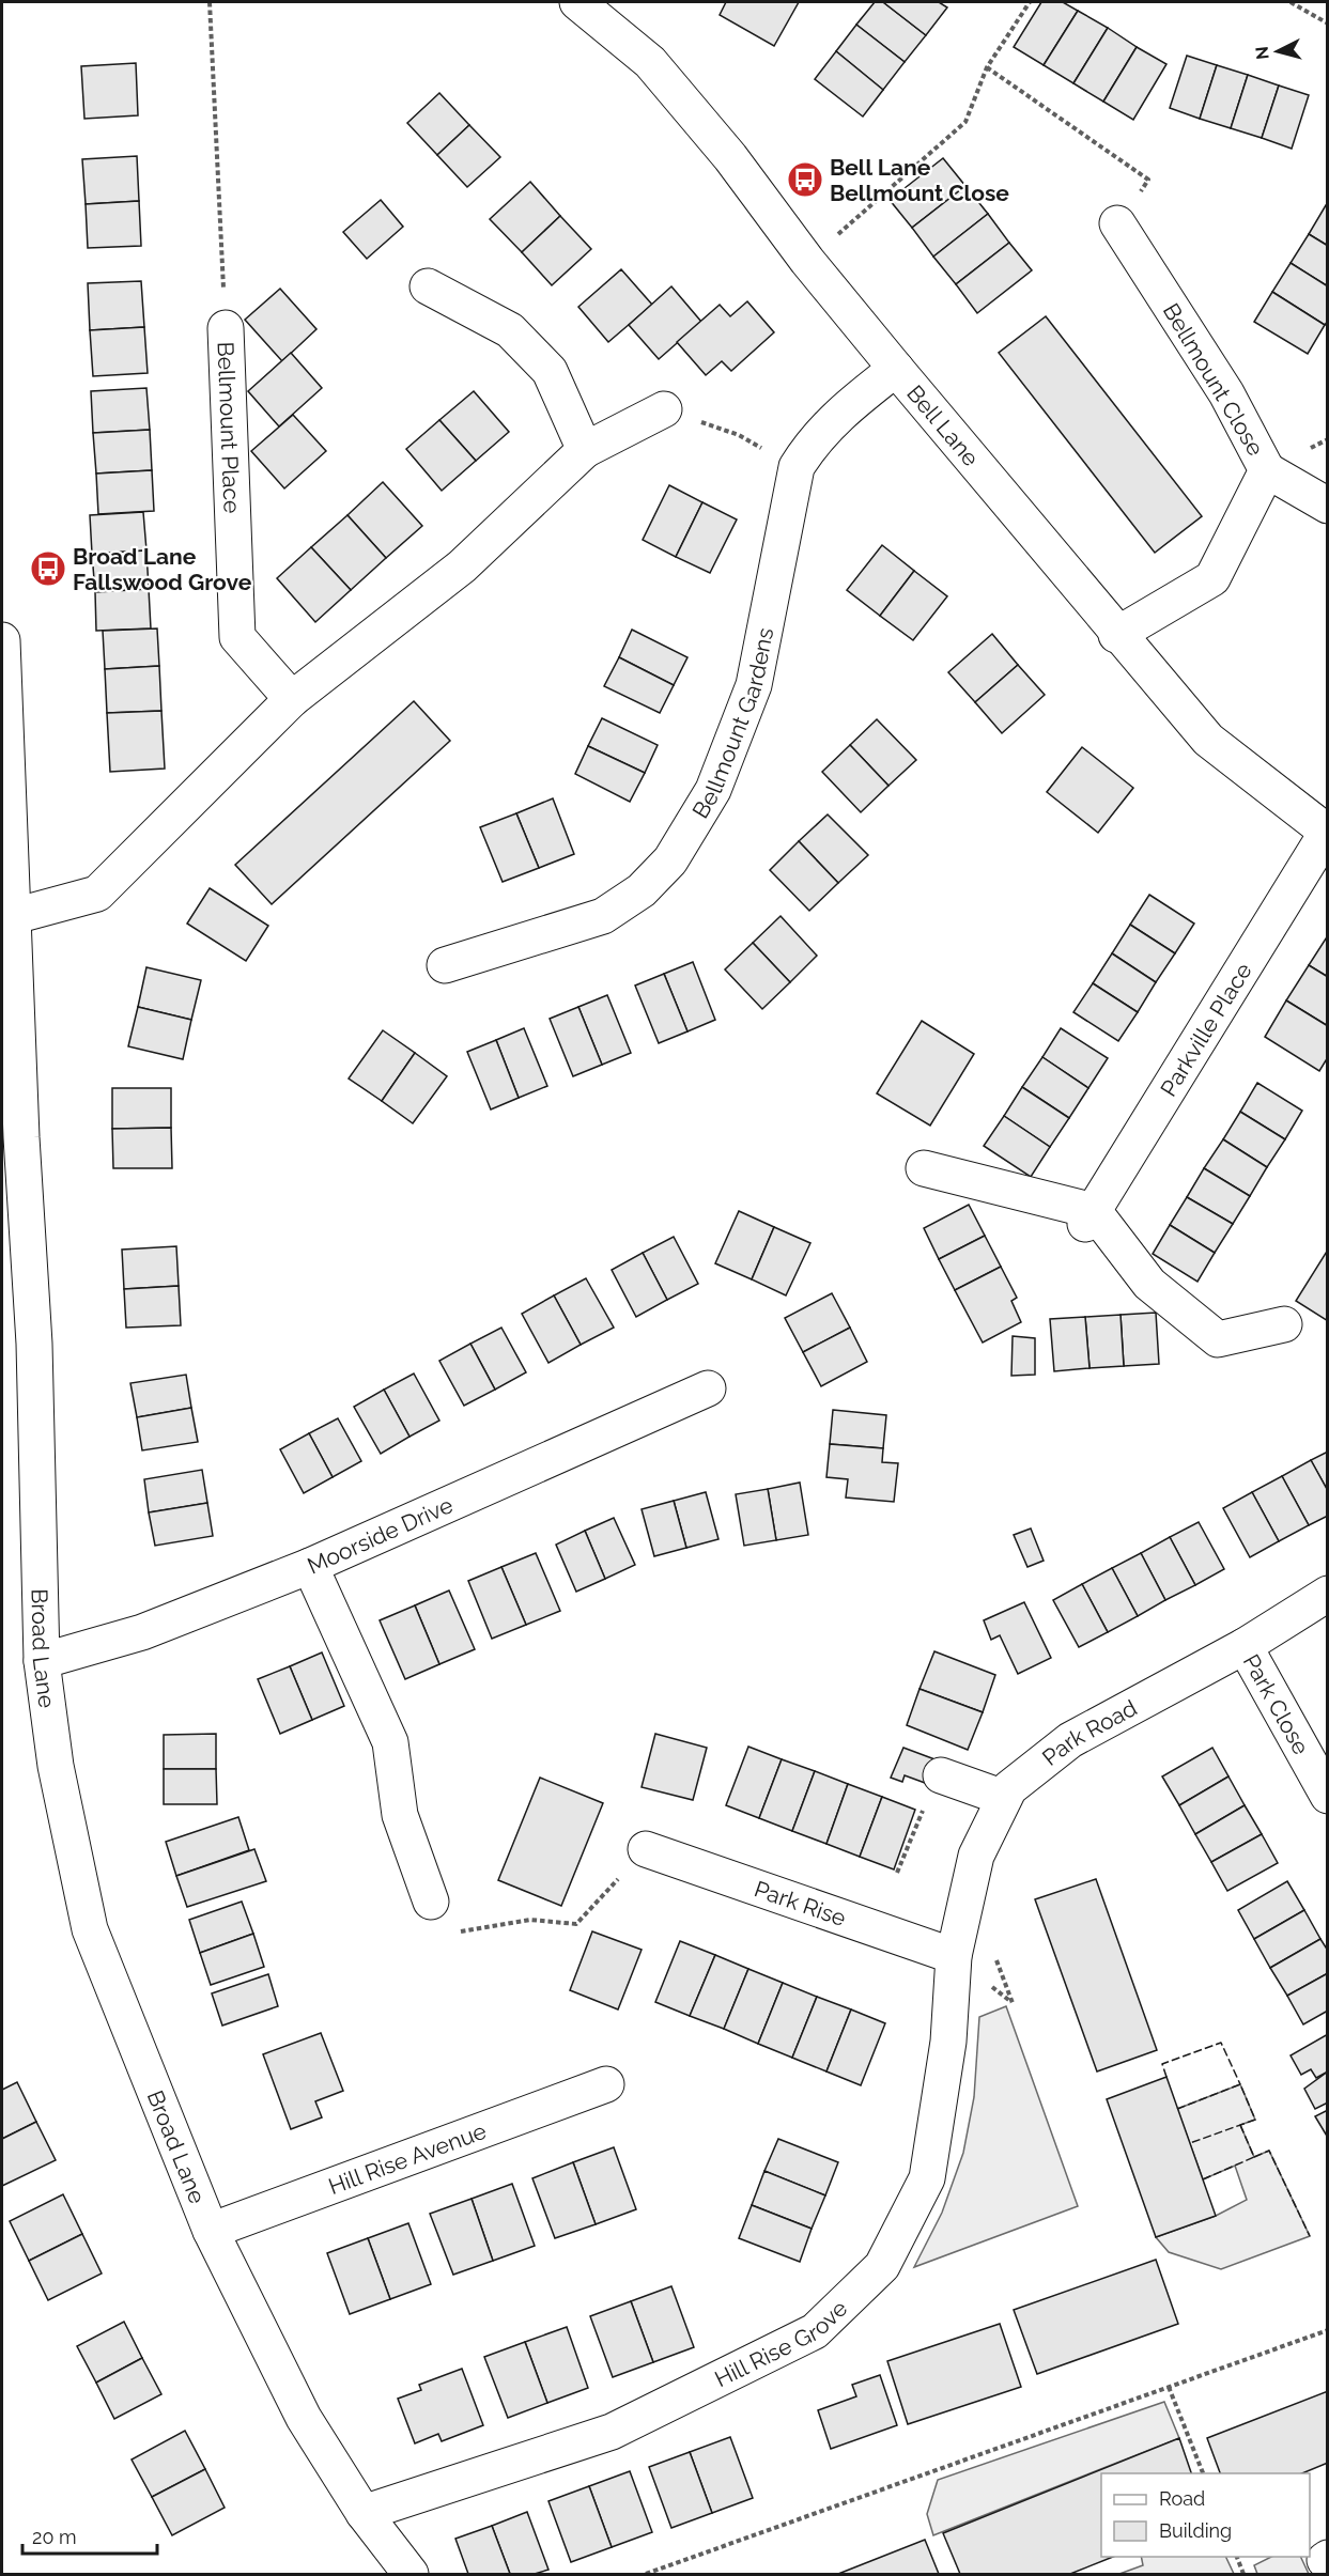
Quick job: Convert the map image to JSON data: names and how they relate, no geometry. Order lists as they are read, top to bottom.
{
  "streets": {
    "street": [
      "Bellmount Close",
      "Bell Lane",
      "Bellmount Place",
      "Bellmount Gardens",
      "Parkville Place",
      "Moorside Drive",
      "Broad Lane",
      "Park Close",
      "Park Road",
      "Park Rise",
      "Hill Rise Avenue",
      "Hill Rise Grove"
    ]
  },
  "crossings": [
    ["Bellmount Close", "Bell Lane"],
    ["Bell Lane", "Bellmount Gardens"],
    ["Bell Lane", "Parkville Place"],
    ["Moorside Drive", "Broad Lane"],
    ["Broad Lane", "Hill Rise Avenue"],
    ["Broad Lane", "Hill Rise Grove"],
    ["Park Close", "Park Road"],
    ["Park Road", "Park Rise"],
    ["Park Road", "Hill Rise Grove"],
    ["Park Rise", "Hill Rise Grove"]
  ],
  "places": {
    "bus stop": ["Bell Lane Bellmount Close", "Broad Lane Fallswood Grove"]
  },
  "legend": ["Road", "Building"],
  "scale_bar": "20 m",
  "north": "left"
}
